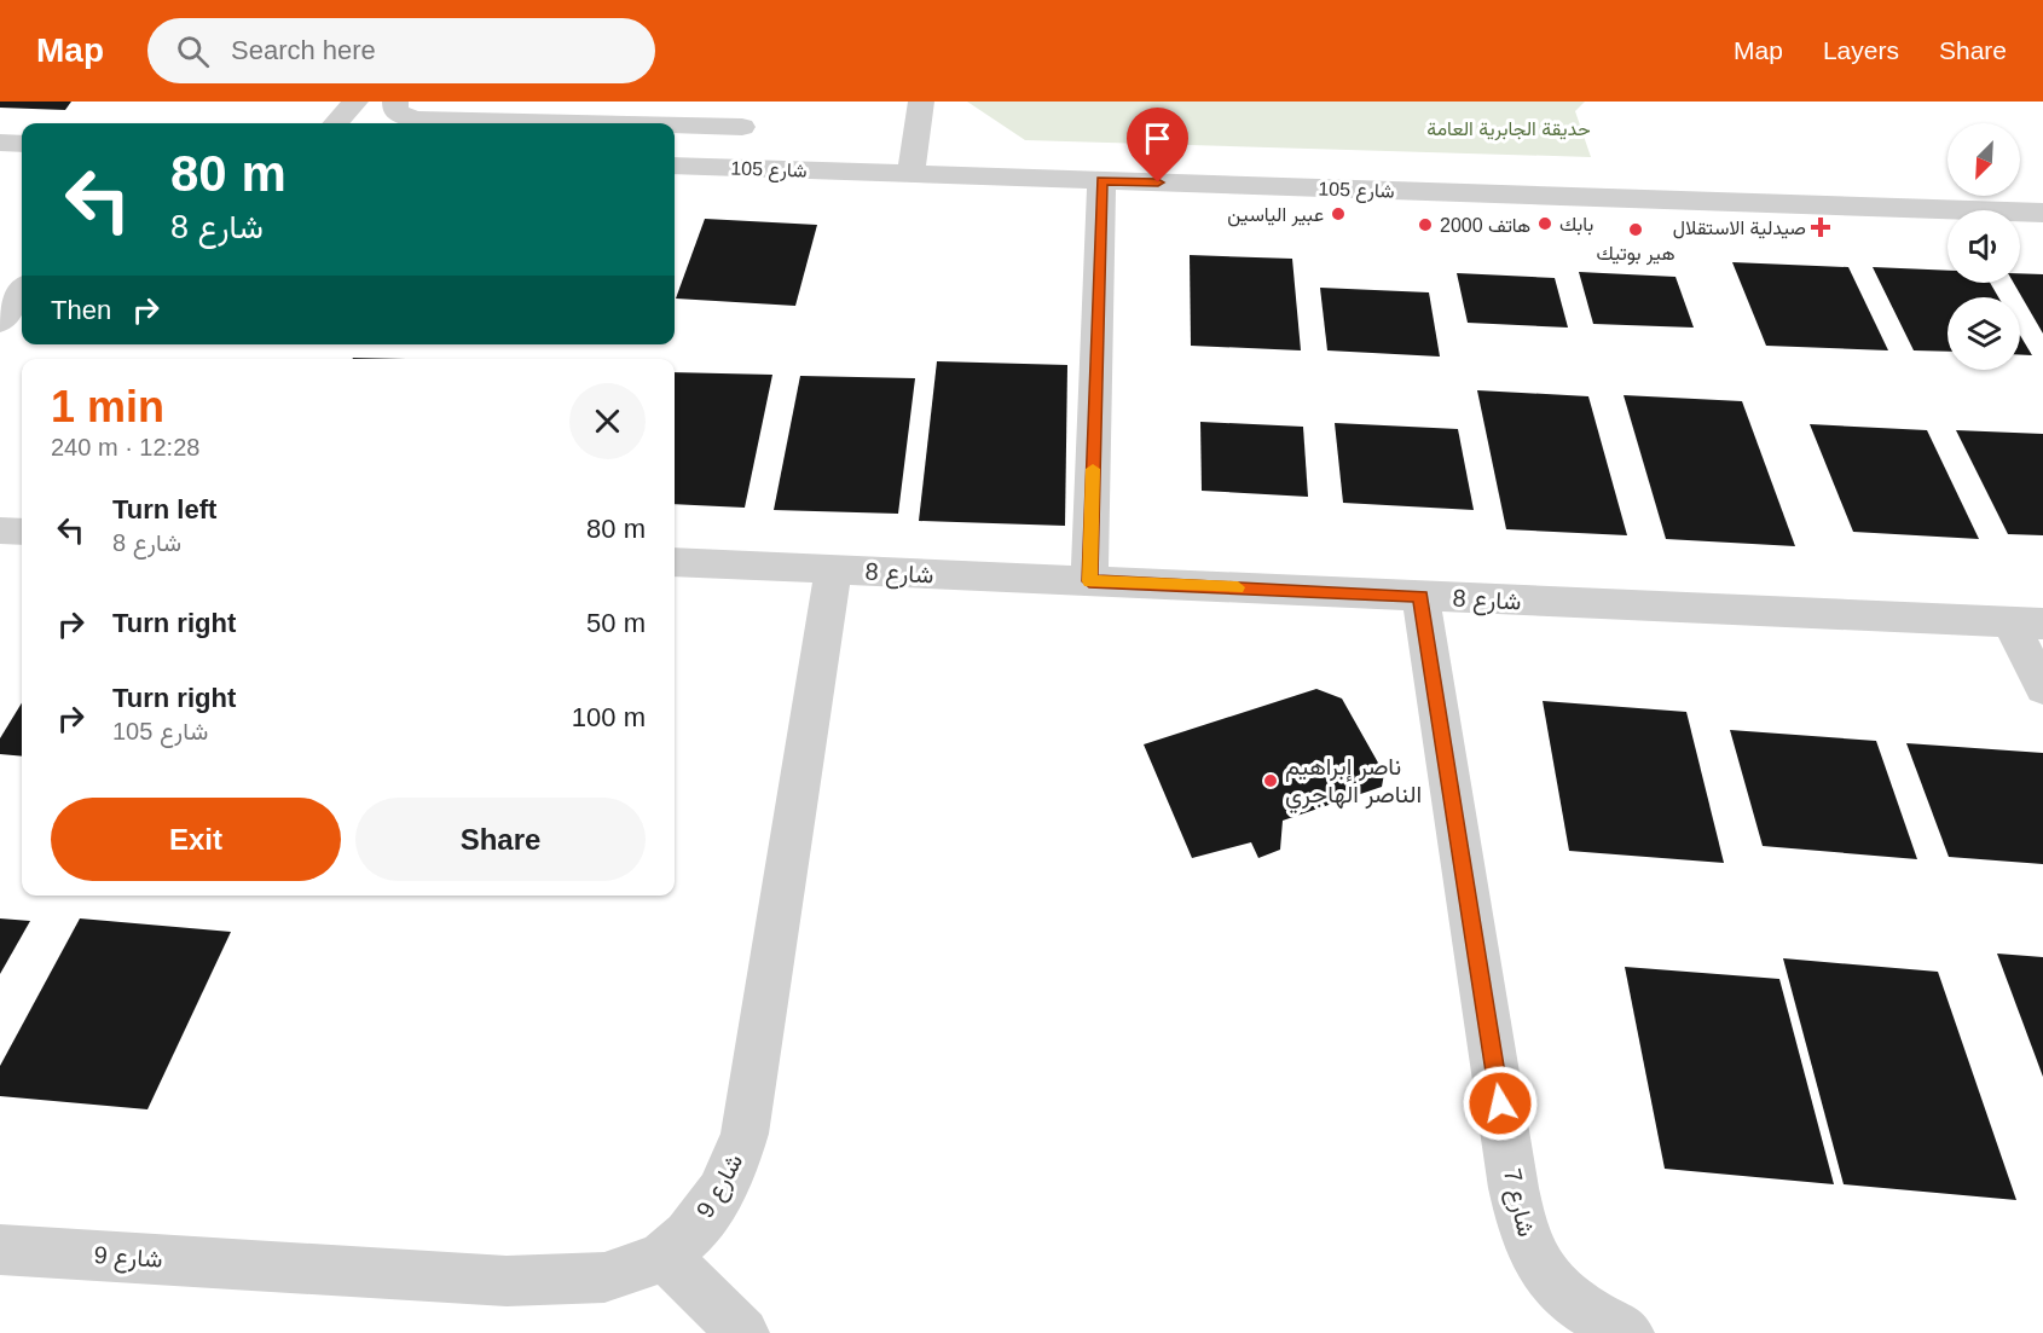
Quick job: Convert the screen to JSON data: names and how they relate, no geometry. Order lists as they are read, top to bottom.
{
  "streets": {
    "street": [
      "شارع 105",
      "شارع 8",
      "شارع 9",
      "شارع 7"
    ]
  },
  "crossings": [
    ["شارع 8", "شارع 9"],
    ["شارع 8", "شارع 7"]
  ],
  "parks": ["حديقة الجابرية العامة"],
  "places": {
    "other": [
      "عبير الياسين",
      "بابك",
      "هاتف 2000",
      "هير بوتيك",
      "ناصر إبراهيم الناصر الهاجري"
    ],
    "health": ["صيدلية الاستقلال"]
  },
  "north": "bottom left",
  "page": {
    "header": "Map",
    "search": "Search here",
    "nav": ["Map", "Layers", "Share"],
    "turn": ["80 m", "شارع 8"],
    "then": "Then",
    "heading": ["1 min", "240 m · 12:28"],
    "list": [
      {
        "name": "Turn left",
        "note": "شارع 8",
        "value": "80 m"
      },
      {
        "name": "Turn right",
        "value": "50 m"
      },
      {
        "name": "Turn right",
        "note": "شارع 105",
        "value": "100 m"
      }
    ],
    "buttons": ["Exit", "Share"]
  }
}
